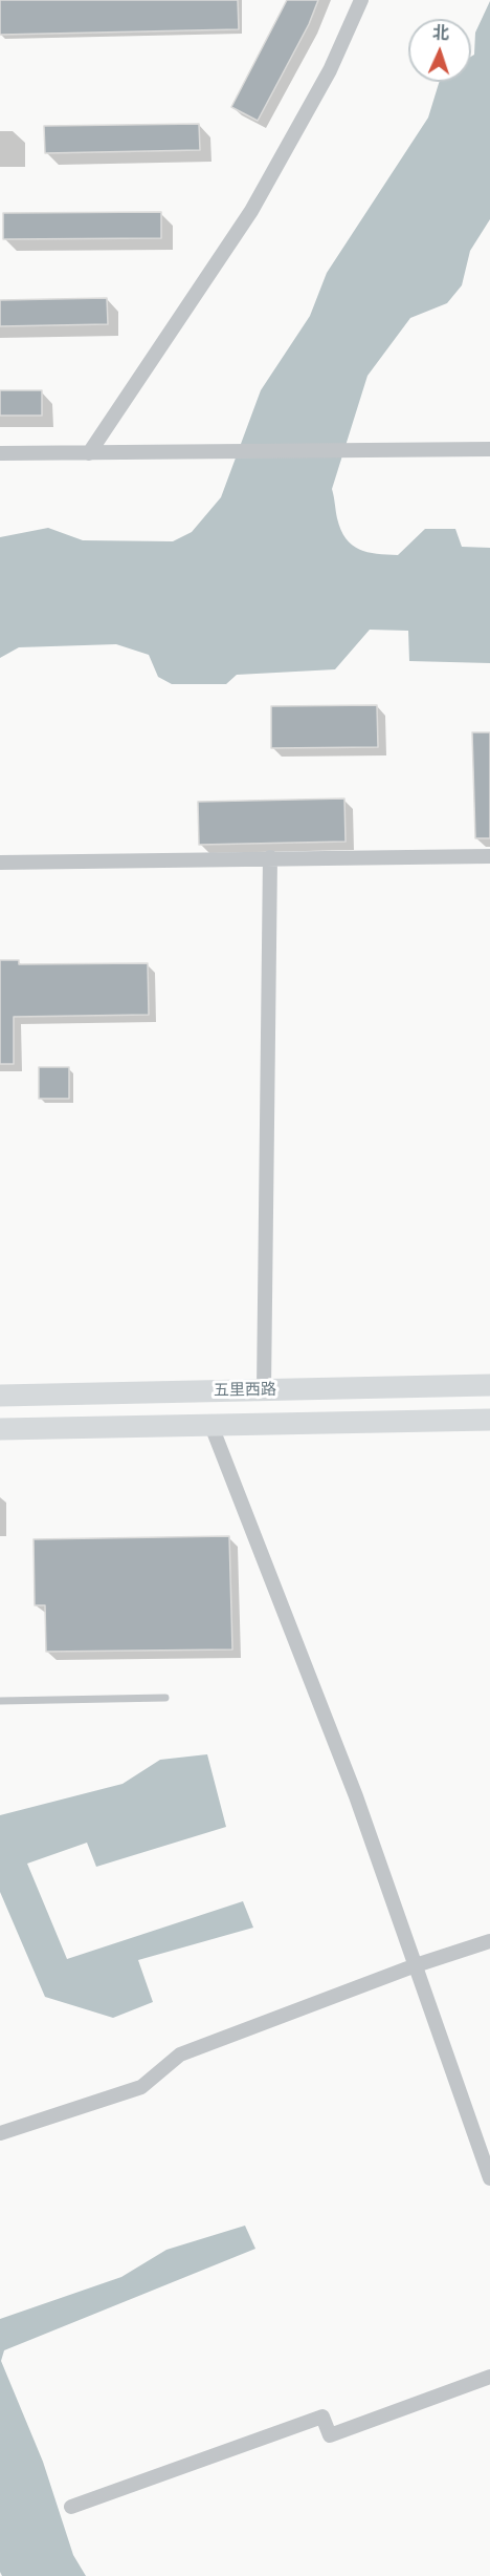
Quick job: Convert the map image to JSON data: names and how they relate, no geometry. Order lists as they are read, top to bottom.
{
  "streets": {
    "main road": ["五里西路"]
  },
  "north": "top"
}
